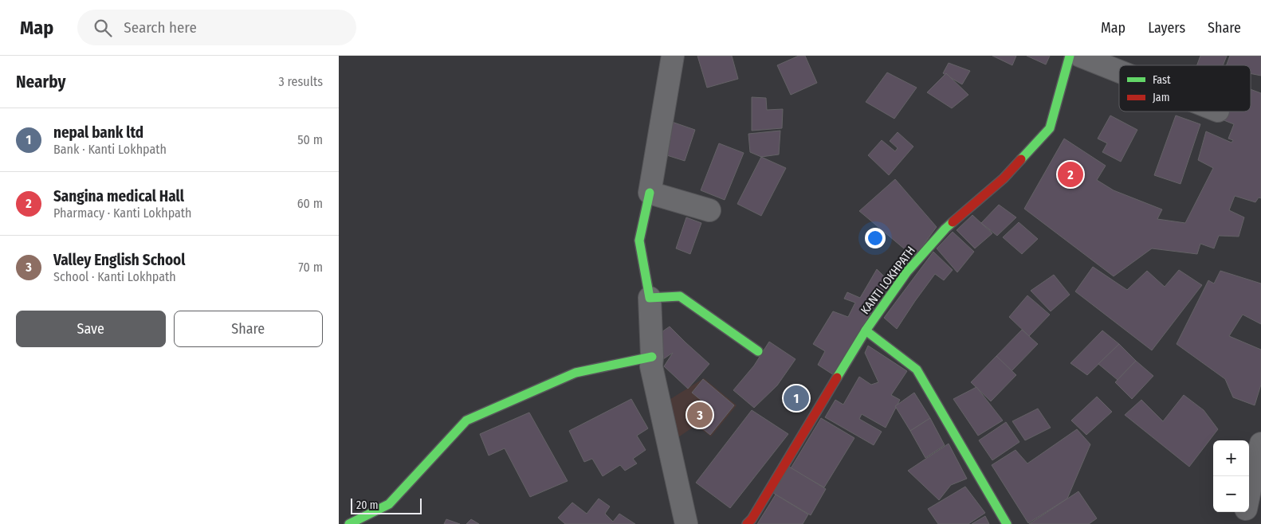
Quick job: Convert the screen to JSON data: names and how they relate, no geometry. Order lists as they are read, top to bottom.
{
  "streets": {
    "street": ["KANTI LOKHPATH"]
  },
  "legend": ["Fast", "Jam"],
  "scale_bar": "20 m",
  "page": {
    "header": "Map",
    "search": "Search here",
    "nav": ["Map", "Layers", "Share"],
    "heading": ["Nearby", "3 results"],
    "list": [
      {
        "mark": "1",
        "name": "nepal bank ltd",
        "note": "Bank · Kanti Lokhpath",
        "value": "50 m"
      },
      {
        "mark": "2",
        "name": "Sangina medical Hall",
        "note": "Pharmacy · Kanti Lokhpath",
        "value": "60 m"
      },
      {
        "mark": "3",
        "name": "Valley English School",
        "note": "School · Kanti Lokhpath",
        "value": "70 m"
      }
    ],
    "pins": ["2", "1", "3"],
    "buttons": ["Save", "Share"],
    "map_buttons": ["+", "−"],
    "scale": "20 m"
  }
}
